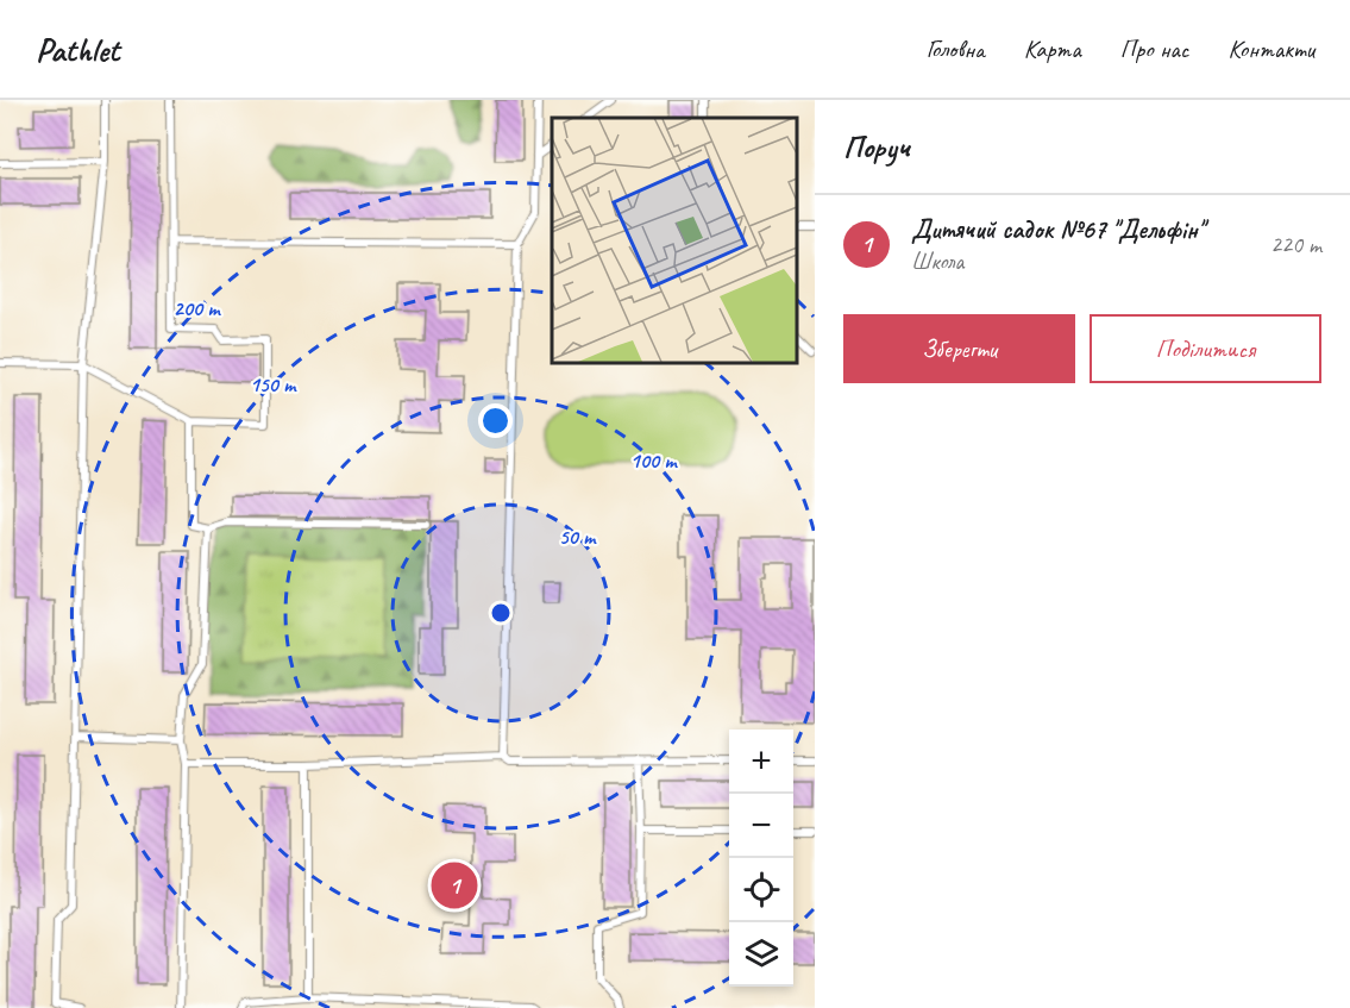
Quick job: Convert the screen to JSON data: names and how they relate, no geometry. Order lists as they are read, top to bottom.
{
  "page": {
    "header": "Pathlet",
    "nav": [
      "Головна",
      "Карта",
      "Про нас",
      "Контакти"
    ],
    "heading": "Поруч",
    "list": [
      {
        "mark": "1",
        "name": "Дитячий садок №67 \"Дельфін\"",
        "note": "Школа",
        "value": "220 m"
      }
    ],
    "buttons": ["Зберегти", "Поділитися"],
    "map_buttons": ["+", "−"],
    "pins": "1"
  },
  "rings": [
    "200 m",
    "150 m",
    "100 m",
    "50 m"
  ]
}
